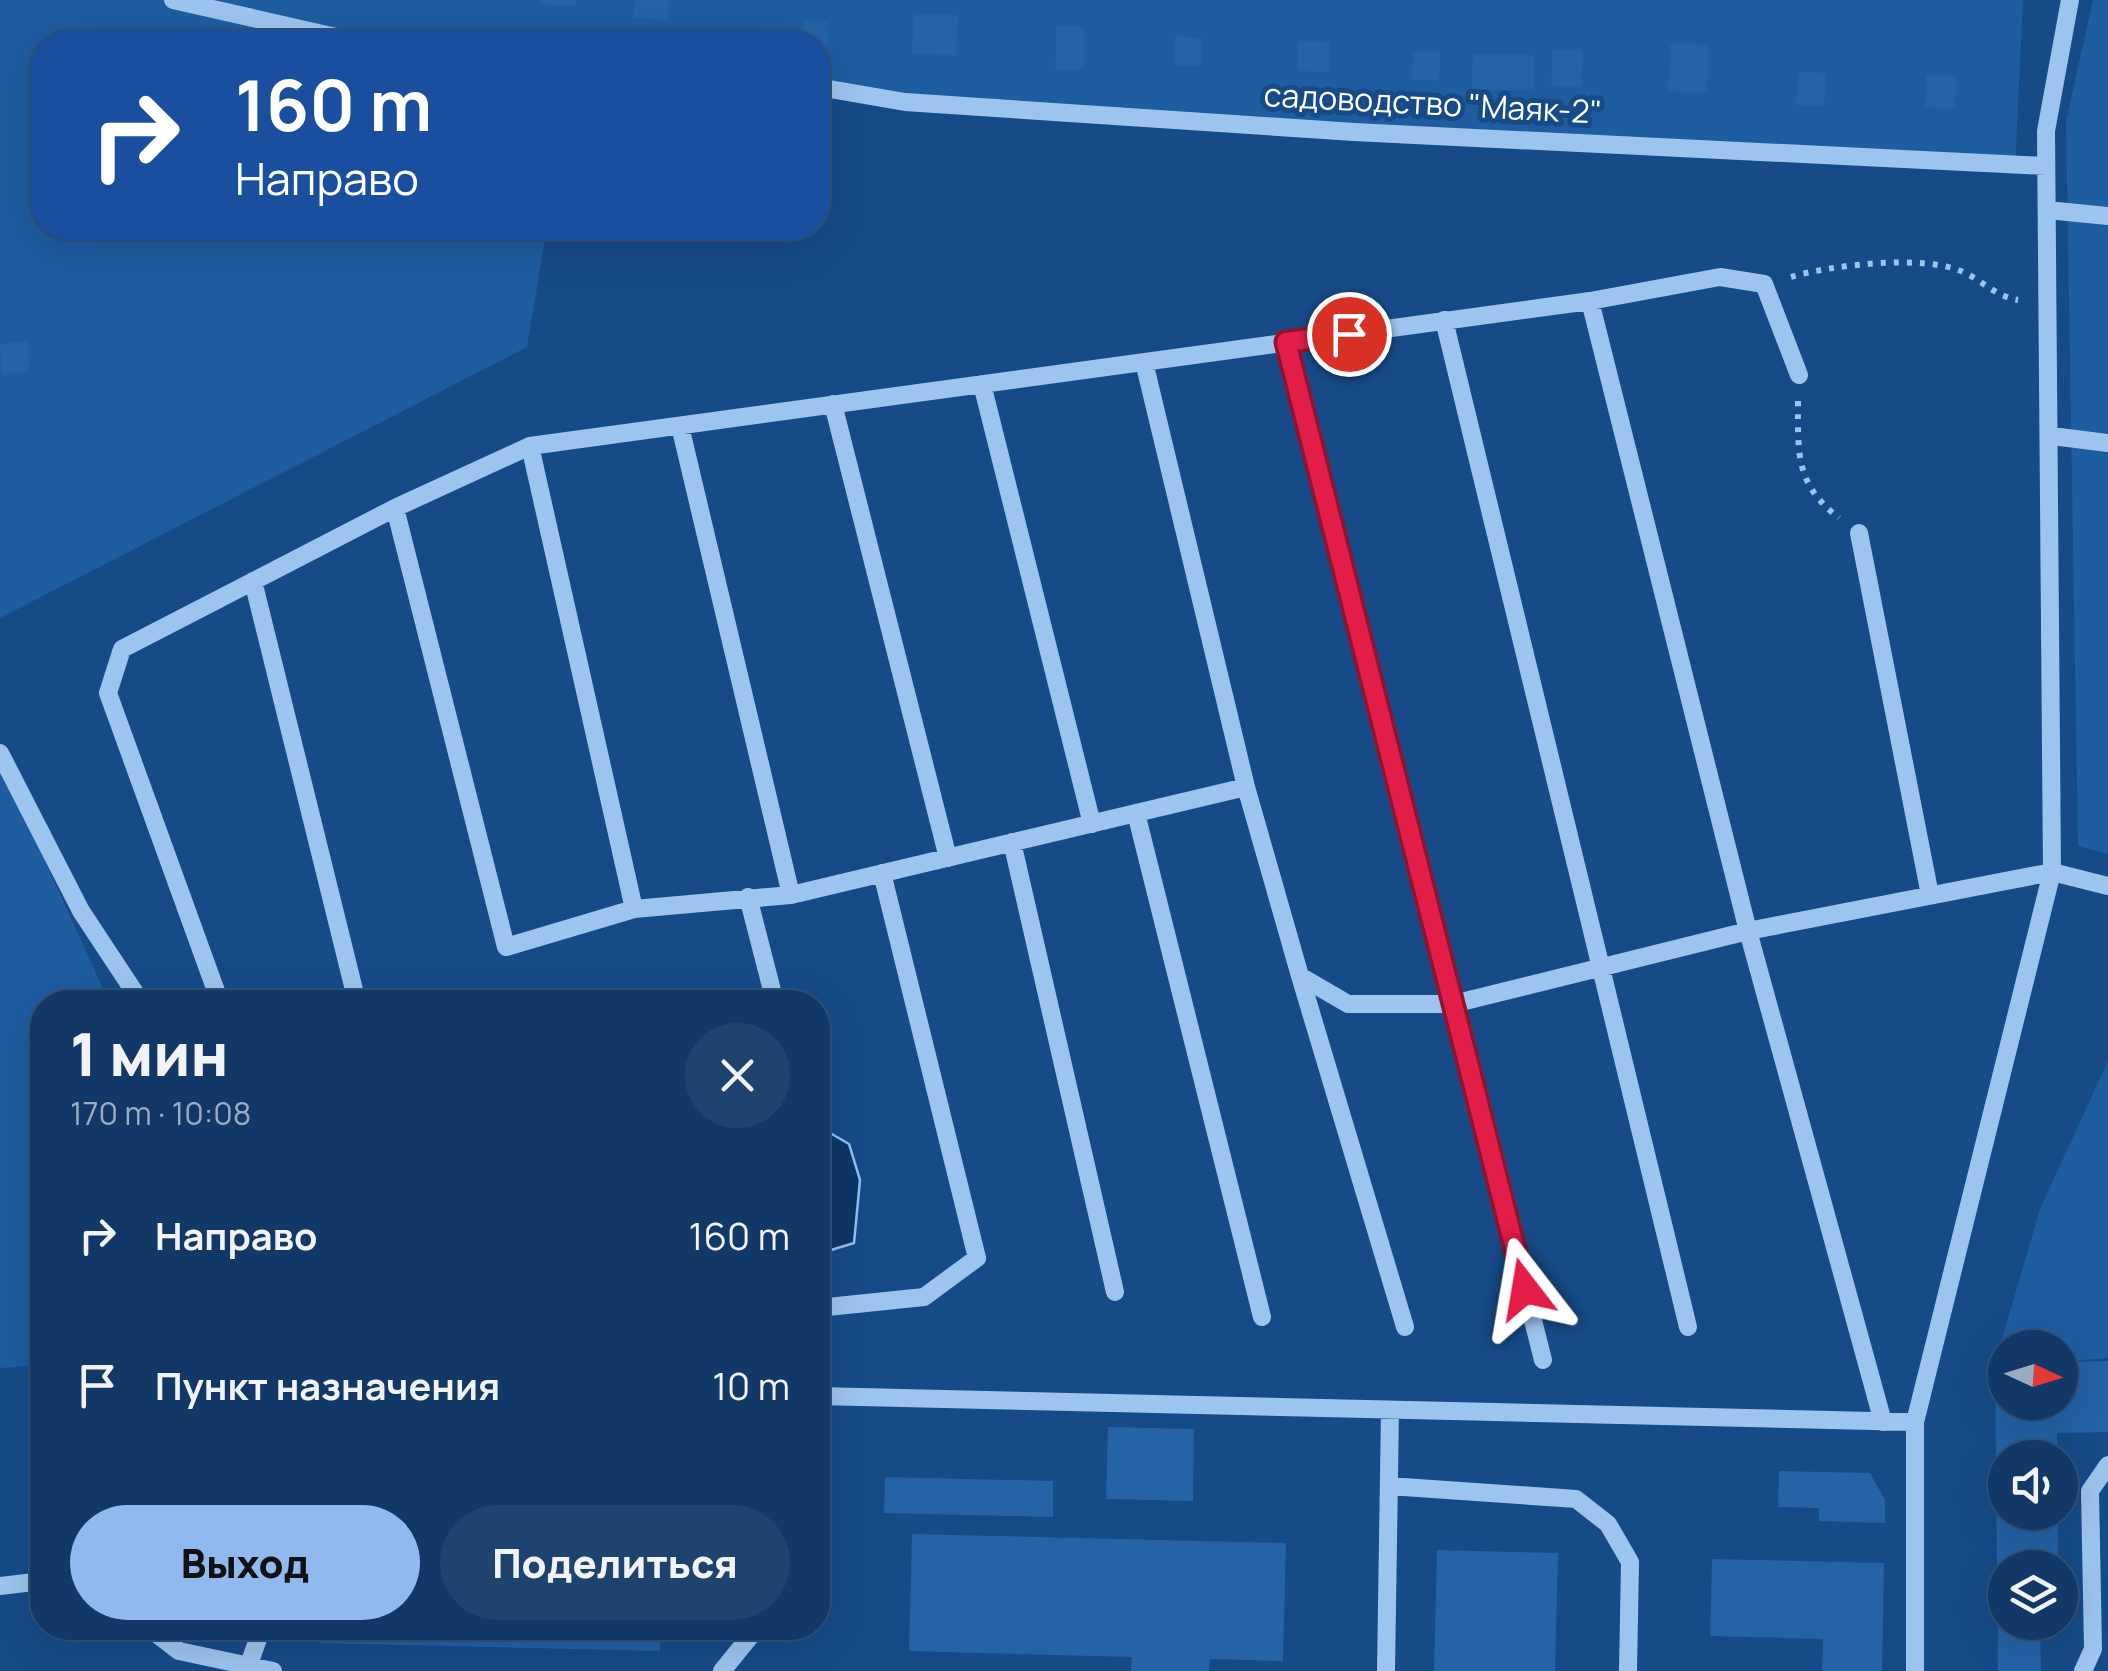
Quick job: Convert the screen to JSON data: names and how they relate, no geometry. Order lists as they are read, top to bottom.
{
  "streets": {
    "street": ["садоводство \"Маяк-2\""]
  },
  "north": "right",
  "page": {
    "turn": ["160 m", "Направо"],
    "heading": ["1 мин", "170 m · 10:08"],
    "list": [
      {
        "name": "Направо",
        "value": "160 m"
      },
      {
        "name": "Пункт назначения",
        "value": "10 m"
      }
    ],
    "buttons": ["Выход", "Поделиться"]
  }
}
